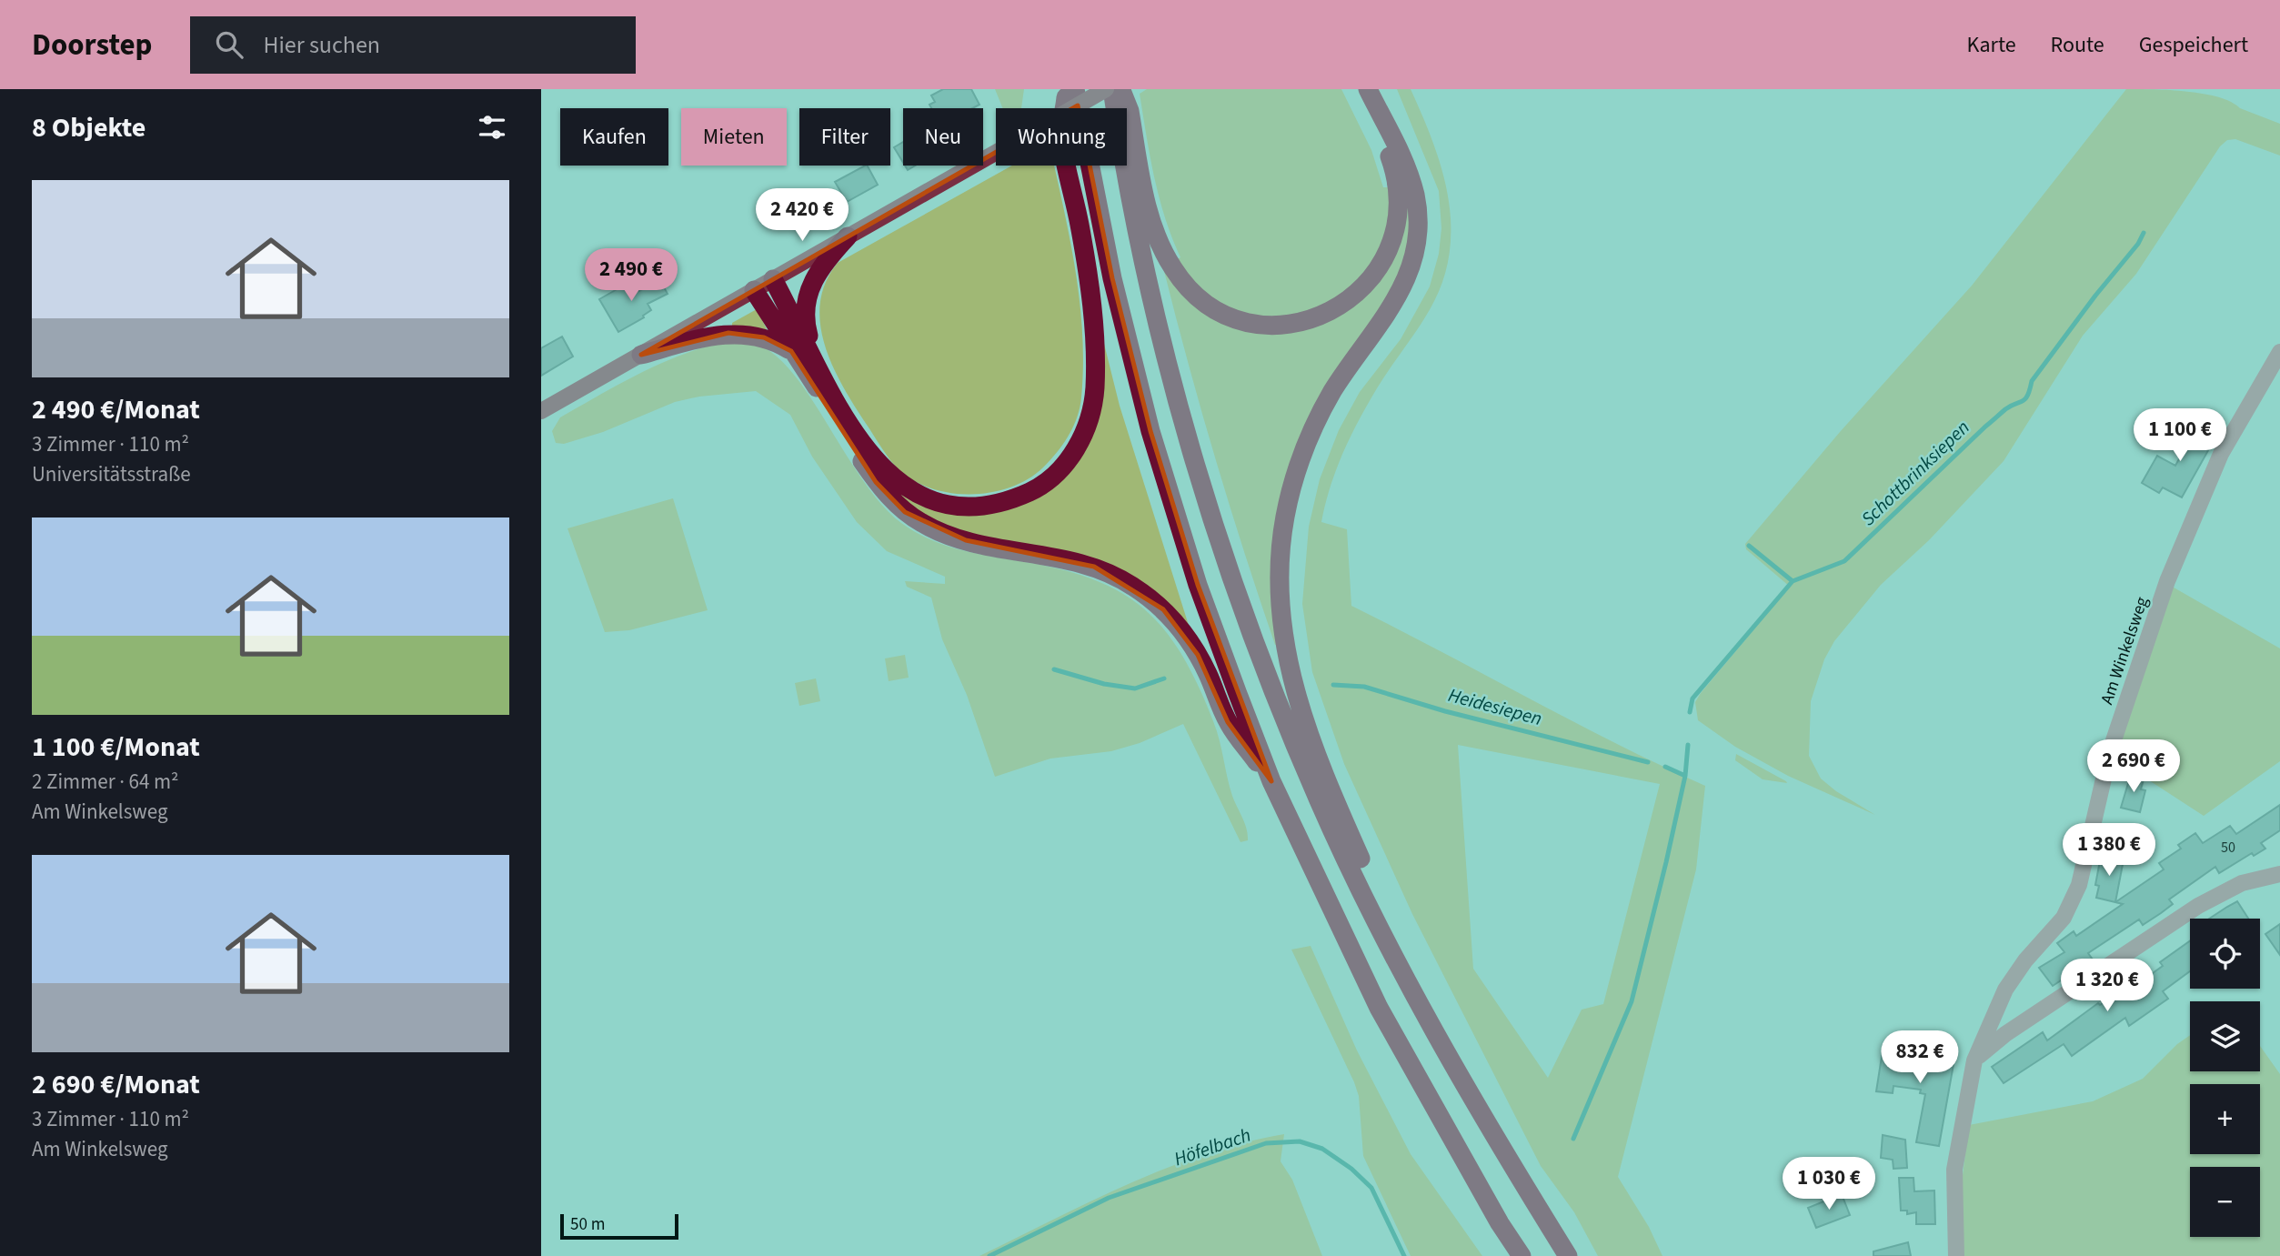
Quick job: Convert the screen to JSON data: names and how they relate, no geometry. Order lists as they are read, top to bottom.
{
  "streets": {
    "street": ["Am Winkelsweg"]
  },
  "water": ["Schottbrinksiepen", "Heidesiepen", "Höfelbach"],
  "house_numbers": ["50"],
  "scale_bar": "50 m",
  "page": {
    "header": "Doorstep",
    "search": "Hier suchen",
    "nav": ["Karte", "Route", "Gespeichert"],
    "heading": "8 Objekte",
    "chip": [
      "Kaufen",
      "Mieten",
      "Filter",
      "Neu",
      "Wohnung"
    ],
    "list": [
      {
        "name": "2 490 €/Monat",
        "note": "3 Zimmer · 110 m² · Universitätsstraße"
      },
      {
        "name": "1 100 €/Monat",
        "note": "2 Zimmer · 64 m² · Am Winkelsweg"
      },
      {
        "name": "2 690 €/Monat",
        "note": "3 Zimmer · 110 m² · Am Winkelsweg"
      }
    ],
    "price": [
      "2 420 €",
      "2 490 €",
      "1 100 €",
      "2 690 €",
      "1 380 €",
      "1 320 €",
      "832 €",
      "1 030 €"
    ],
    "map_buttons": ["+", "−"],
    "scale": "50 m"
  }
}
